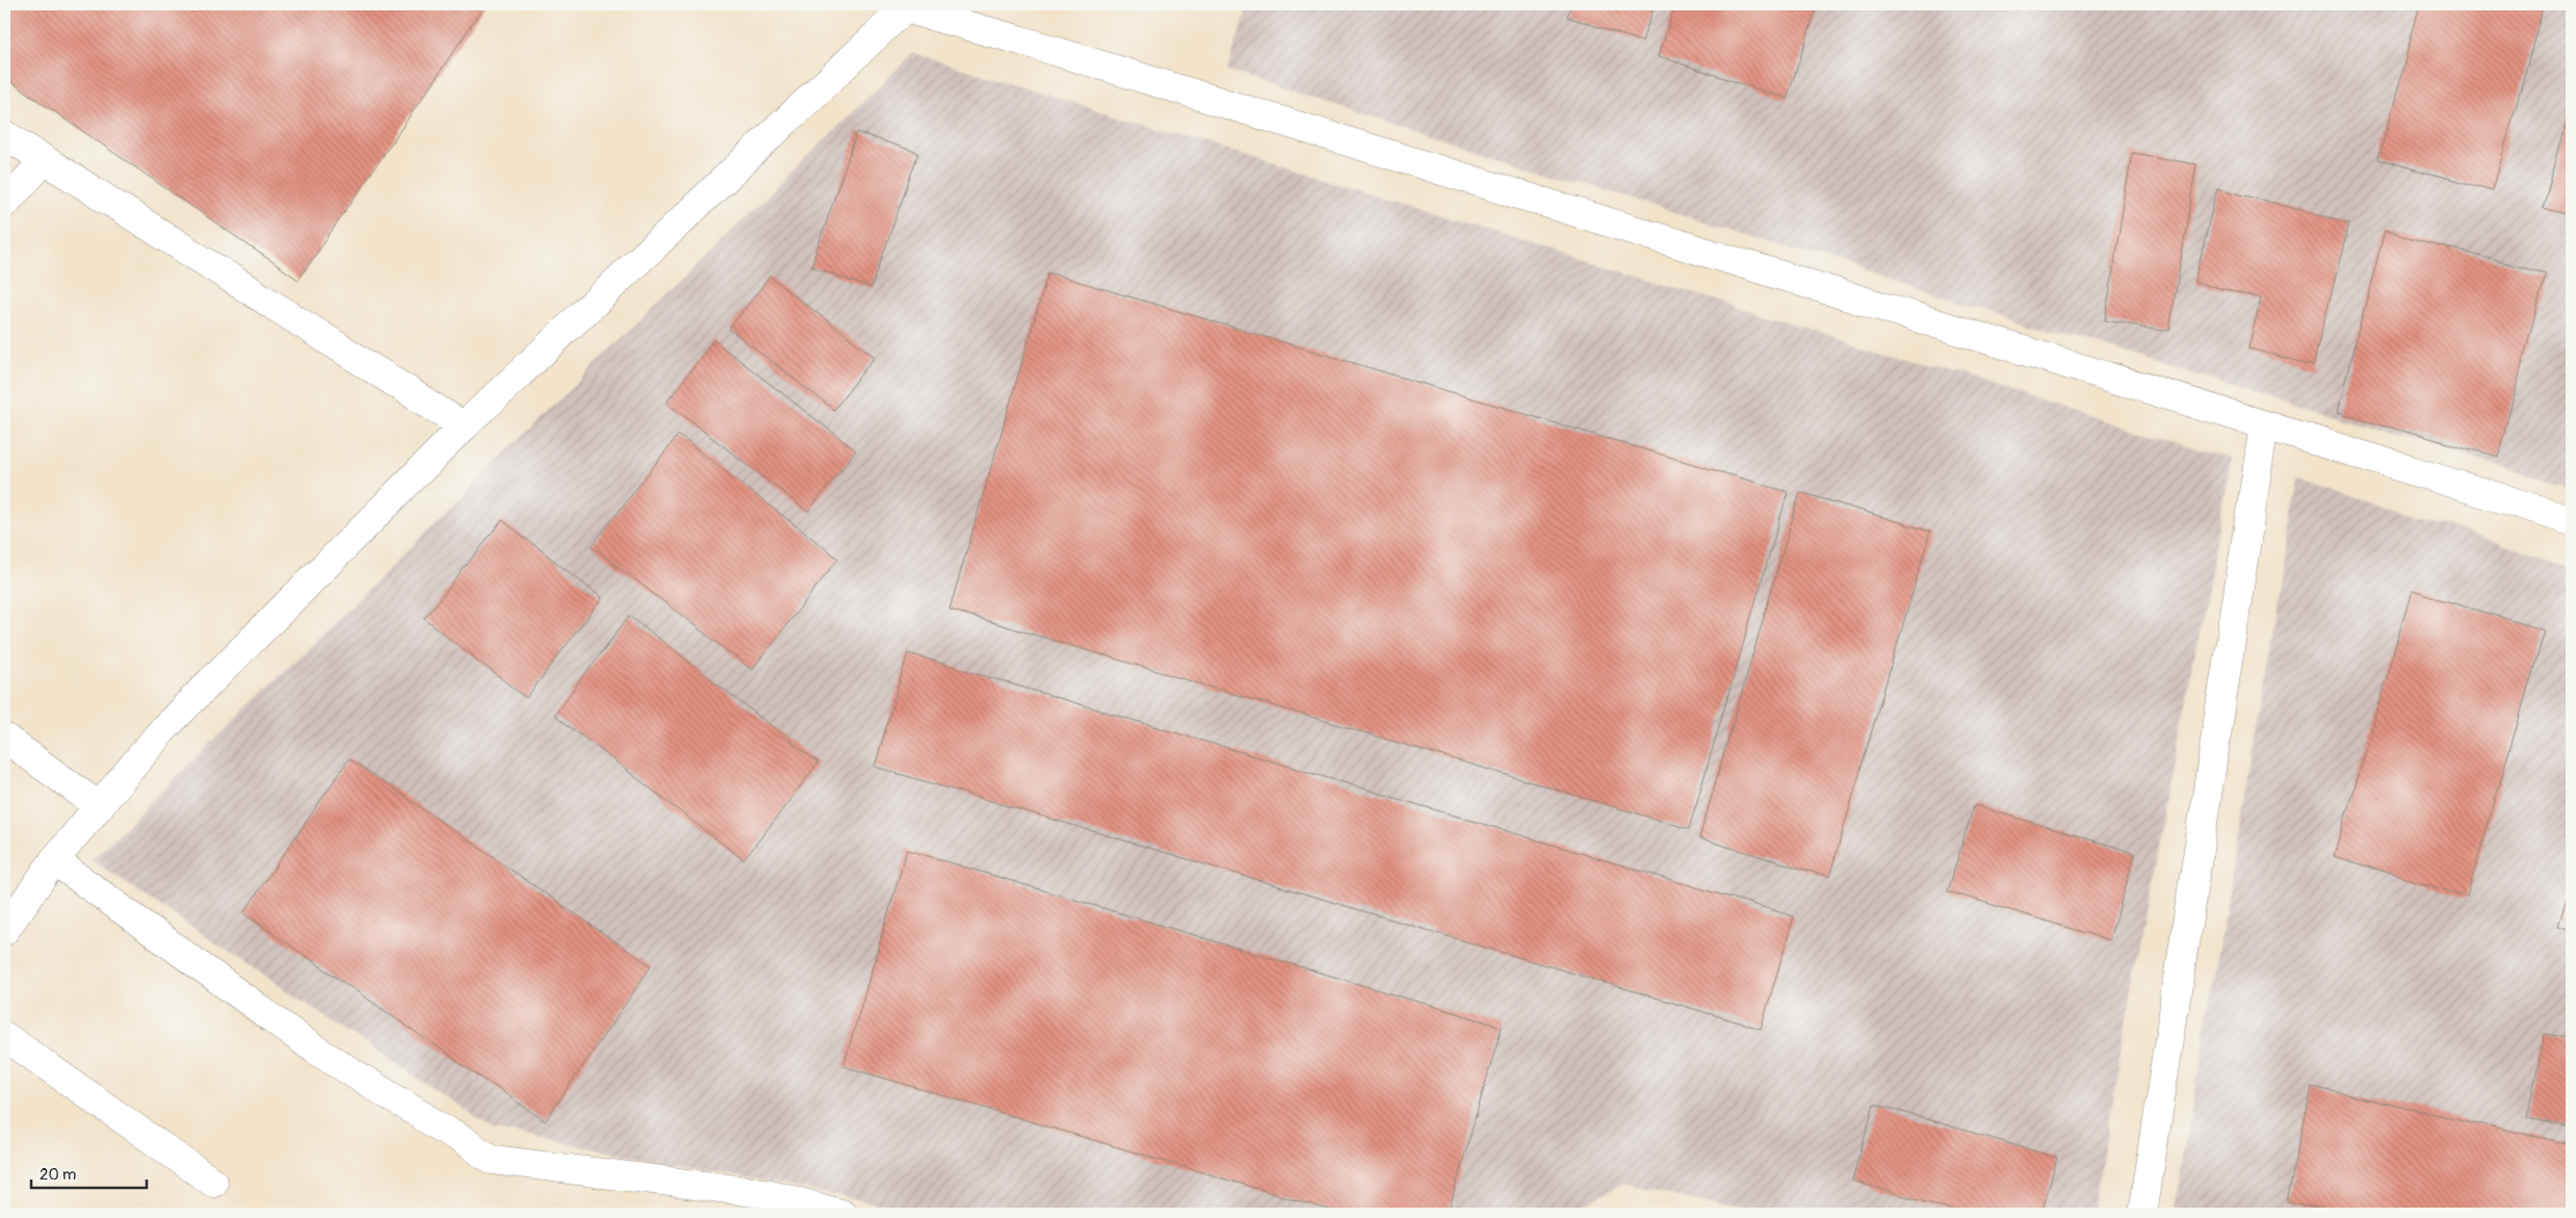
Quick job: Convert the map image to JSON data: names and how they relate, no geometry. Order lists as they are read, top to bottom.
{
  "scale_bar": "20 m"
}
